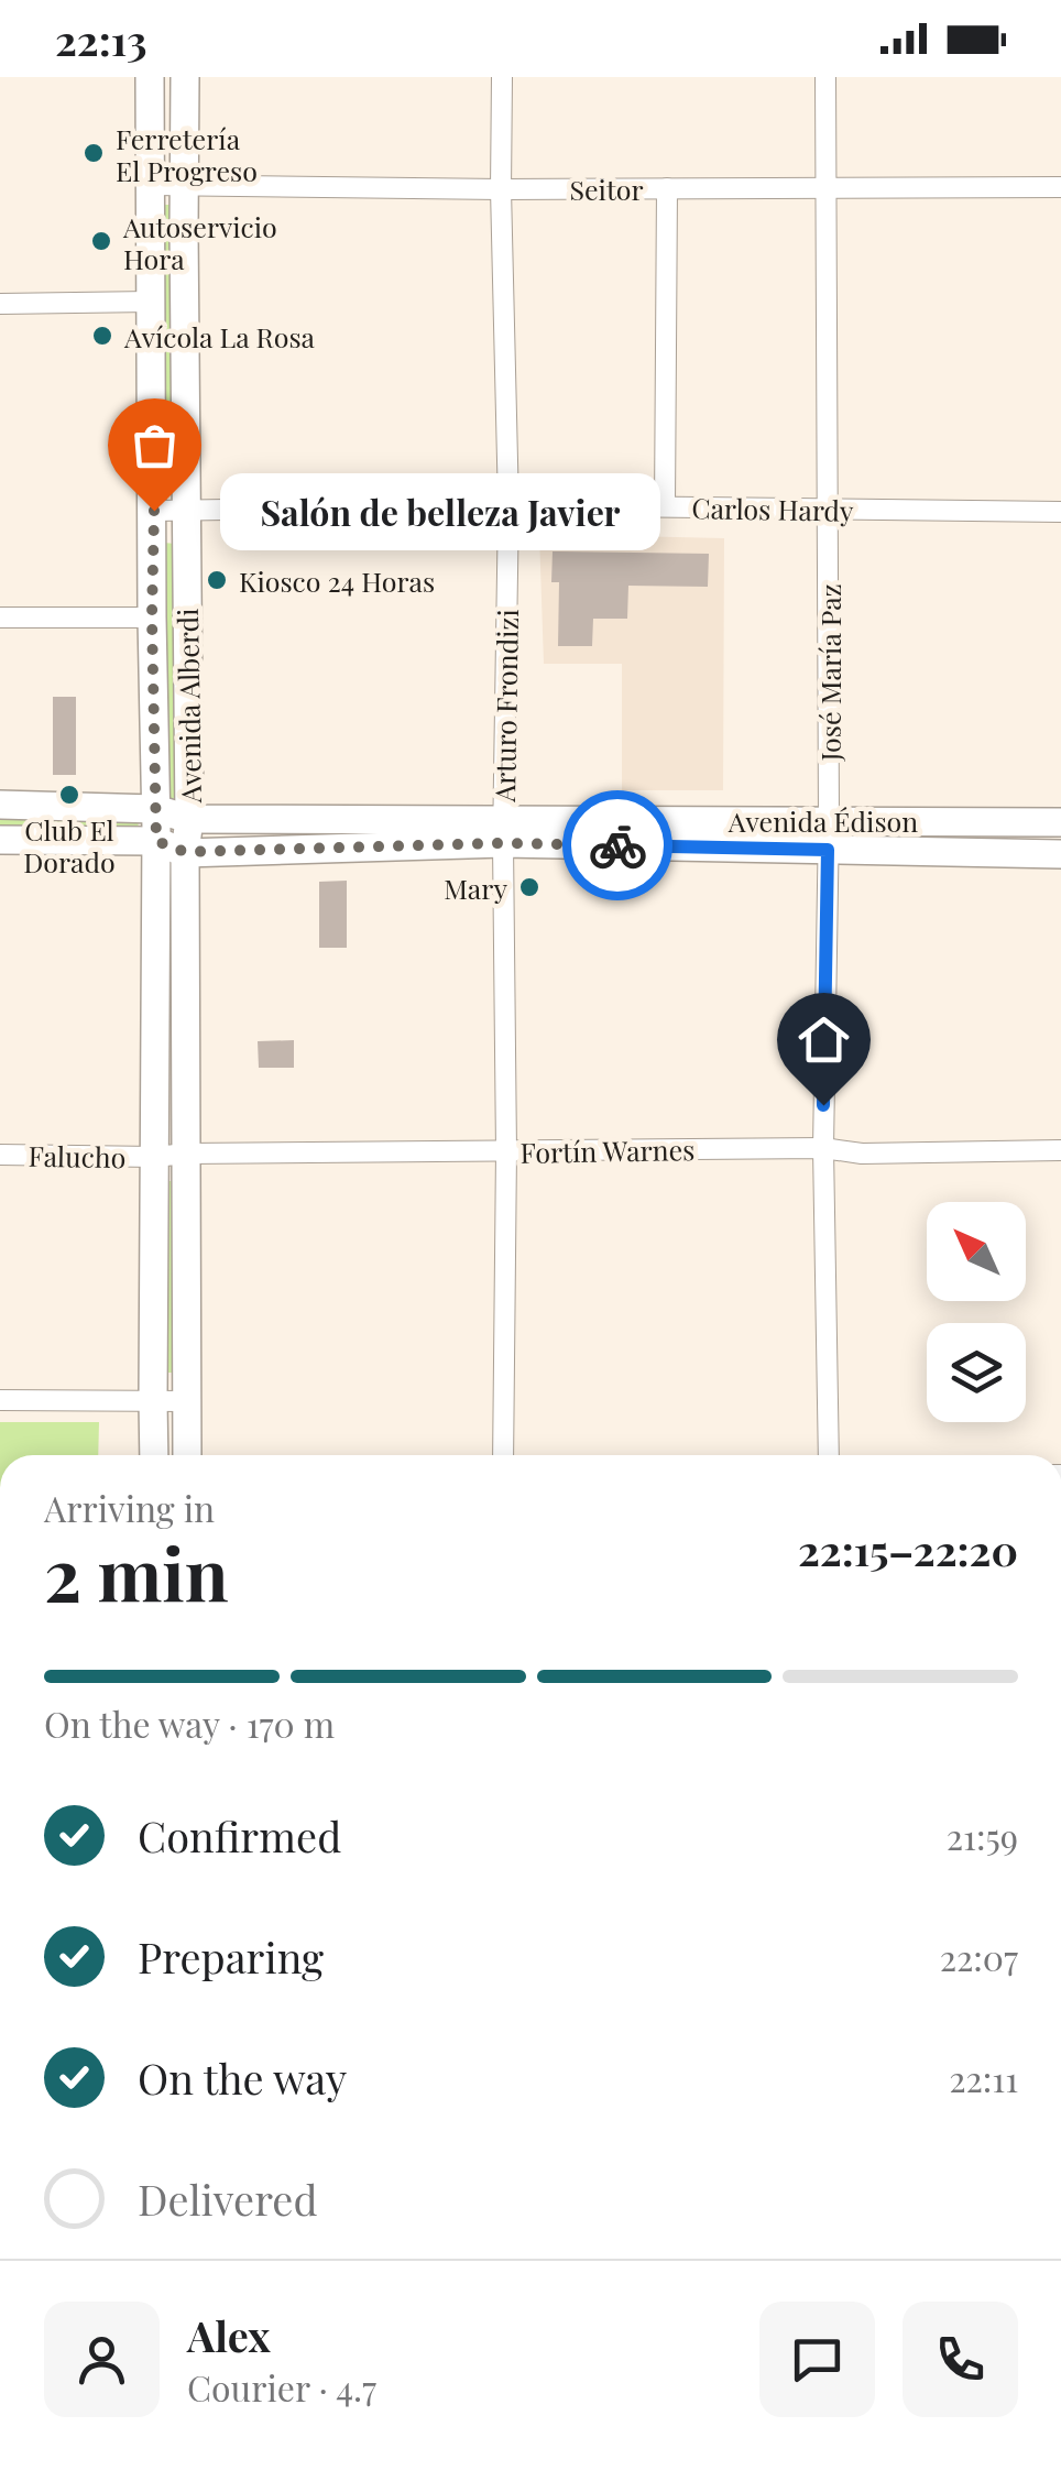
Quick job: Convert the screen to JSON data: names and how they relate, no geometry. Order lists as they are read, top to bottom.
{
  "streets": {
    "main road": ["Avenida Alberdi", "Avenida Édison"],
    "street": [
      "Seitor",
      "Carlos Hardy",
      "José María Paz",
      "Arturo Frondizi",
      "Fortín Warnes",
      "Falucho"
    ]
  },
  "crossings": [
    ["Seitor", "José María Paz"],
    ["Seitor", "Avenida Alberdi"],
    ["Seitor", "Arturo Frondizi"],
    ["Carlos Hardy", "José María Paz"],
    ["Carlos Hardy", "Avenida Alberdi"],
    ["Carlos Hardy", "Arturo Frondizi"],
    ["José María Paz", "Avenida Édison"],
    ["José María Paz", "Fortín Warnes"],
    ["Avenida Alberdi", "Avenida Édison"],
    ["Avenida Alberdi", "Fortín Warnes"],
    ["Avenida Alberdi", "Falucho"],
    ["Arturo Frondizi", "Avenida Édison"],
    ["Arturo Frondizi", "Fortín Warnes"],
    ["Fortín Warnes", "Falucho"]
  ],
  "places": [
    "Ferretería El Progreso",
    "Autoservicio Hora",
    "Avícola La Rosa",
    "Salón de belleza Javier",
    "Kiosco 24 Horas",
    "Club El Dorado",
    "Mary"
  ],
  "north": "top left",
  "page": {
    "status": "22:13",
    "bubble": "Salón de belleza Javier",
    "heading": ["2 min", "Arriving in", "22:15–22:20"],
    "panel": ["Alex", "Courier · 4.7"],
    "bar": "On the way · 170 m",
    "list": [
      ["Confirmed", "21:59"],
      ["Preparing", "22:07"],
      ["On the way", "22:11"],
      "Delivered"
    ]
  }
}
